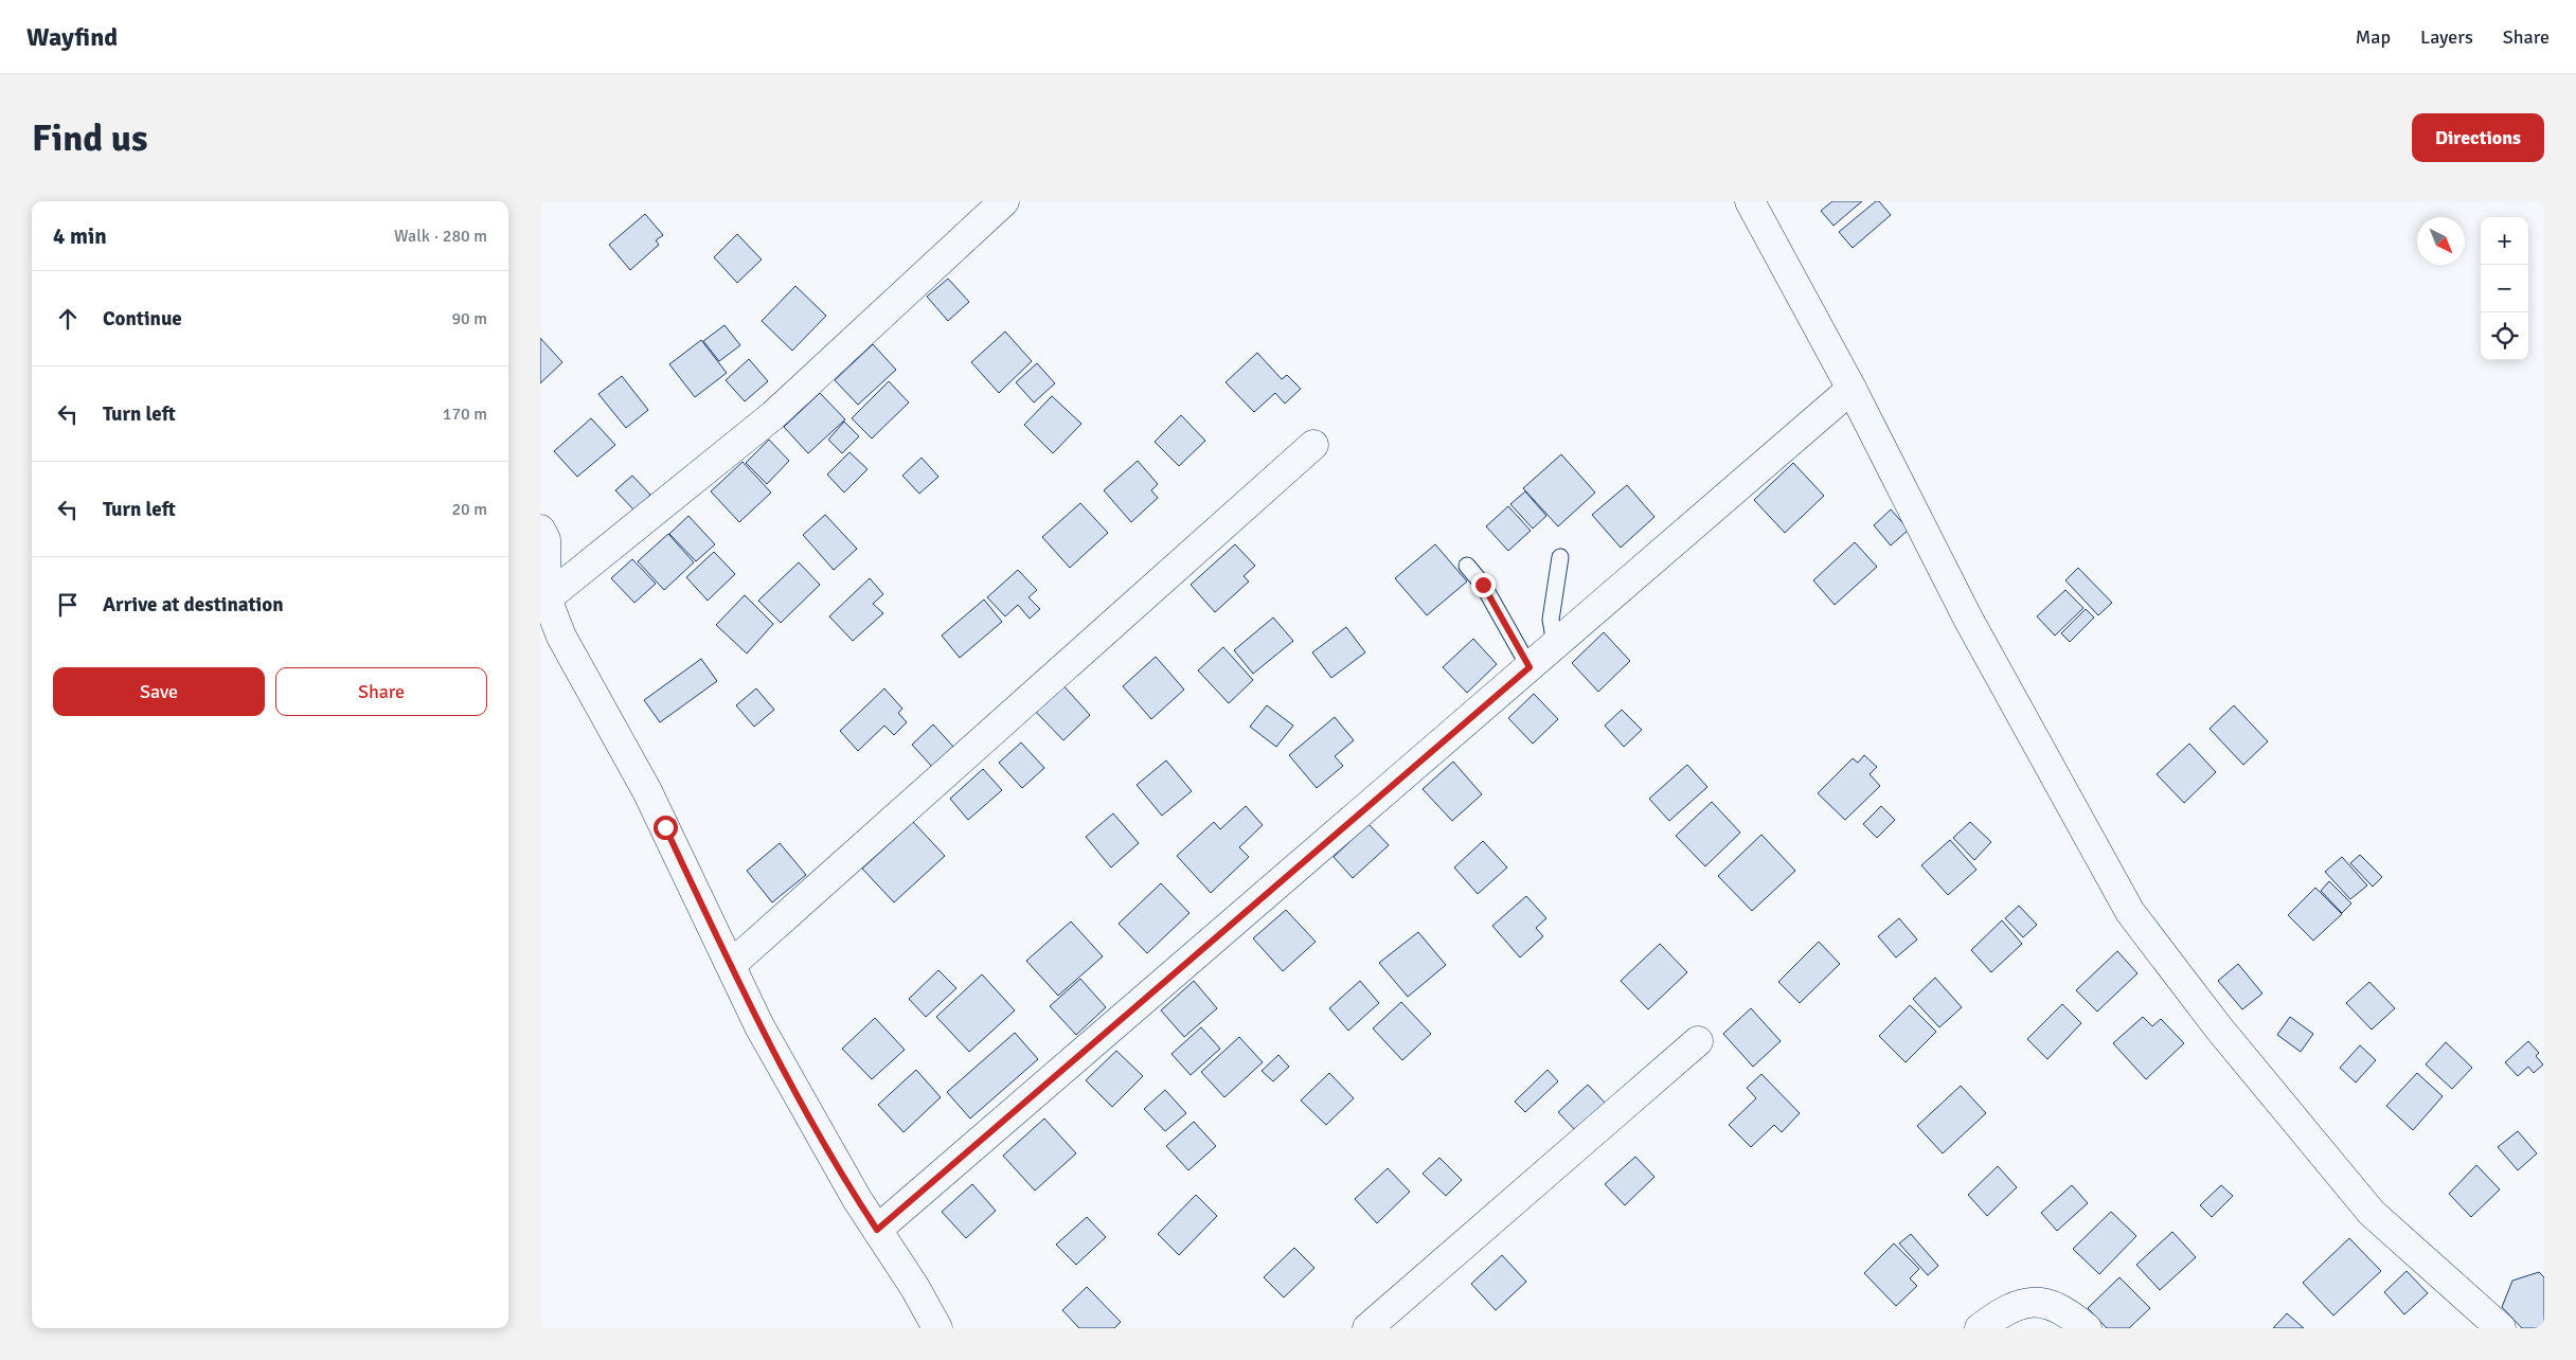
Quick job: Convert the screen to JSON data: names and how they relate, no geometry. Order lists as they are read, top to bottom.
{
  "north": "bottom right",
  "page": {
    "header": "Wayfind",
    "nav": ["Map", "Layers", "Share"],
    "buttons": [
      "Directions",
      ["Save", "Share"]
    ],
    "title": "Find us",
    "heading": ["4 min", "Walk · 280 m"],
    "map_buttons": ["+", "−"],
    "list": [
      ["Continue", "90 m"],
      ["Turn left", "170 m"],
      ["Turn left", "20 m"],
      "Arrive at destination"
    ]
  }
}
